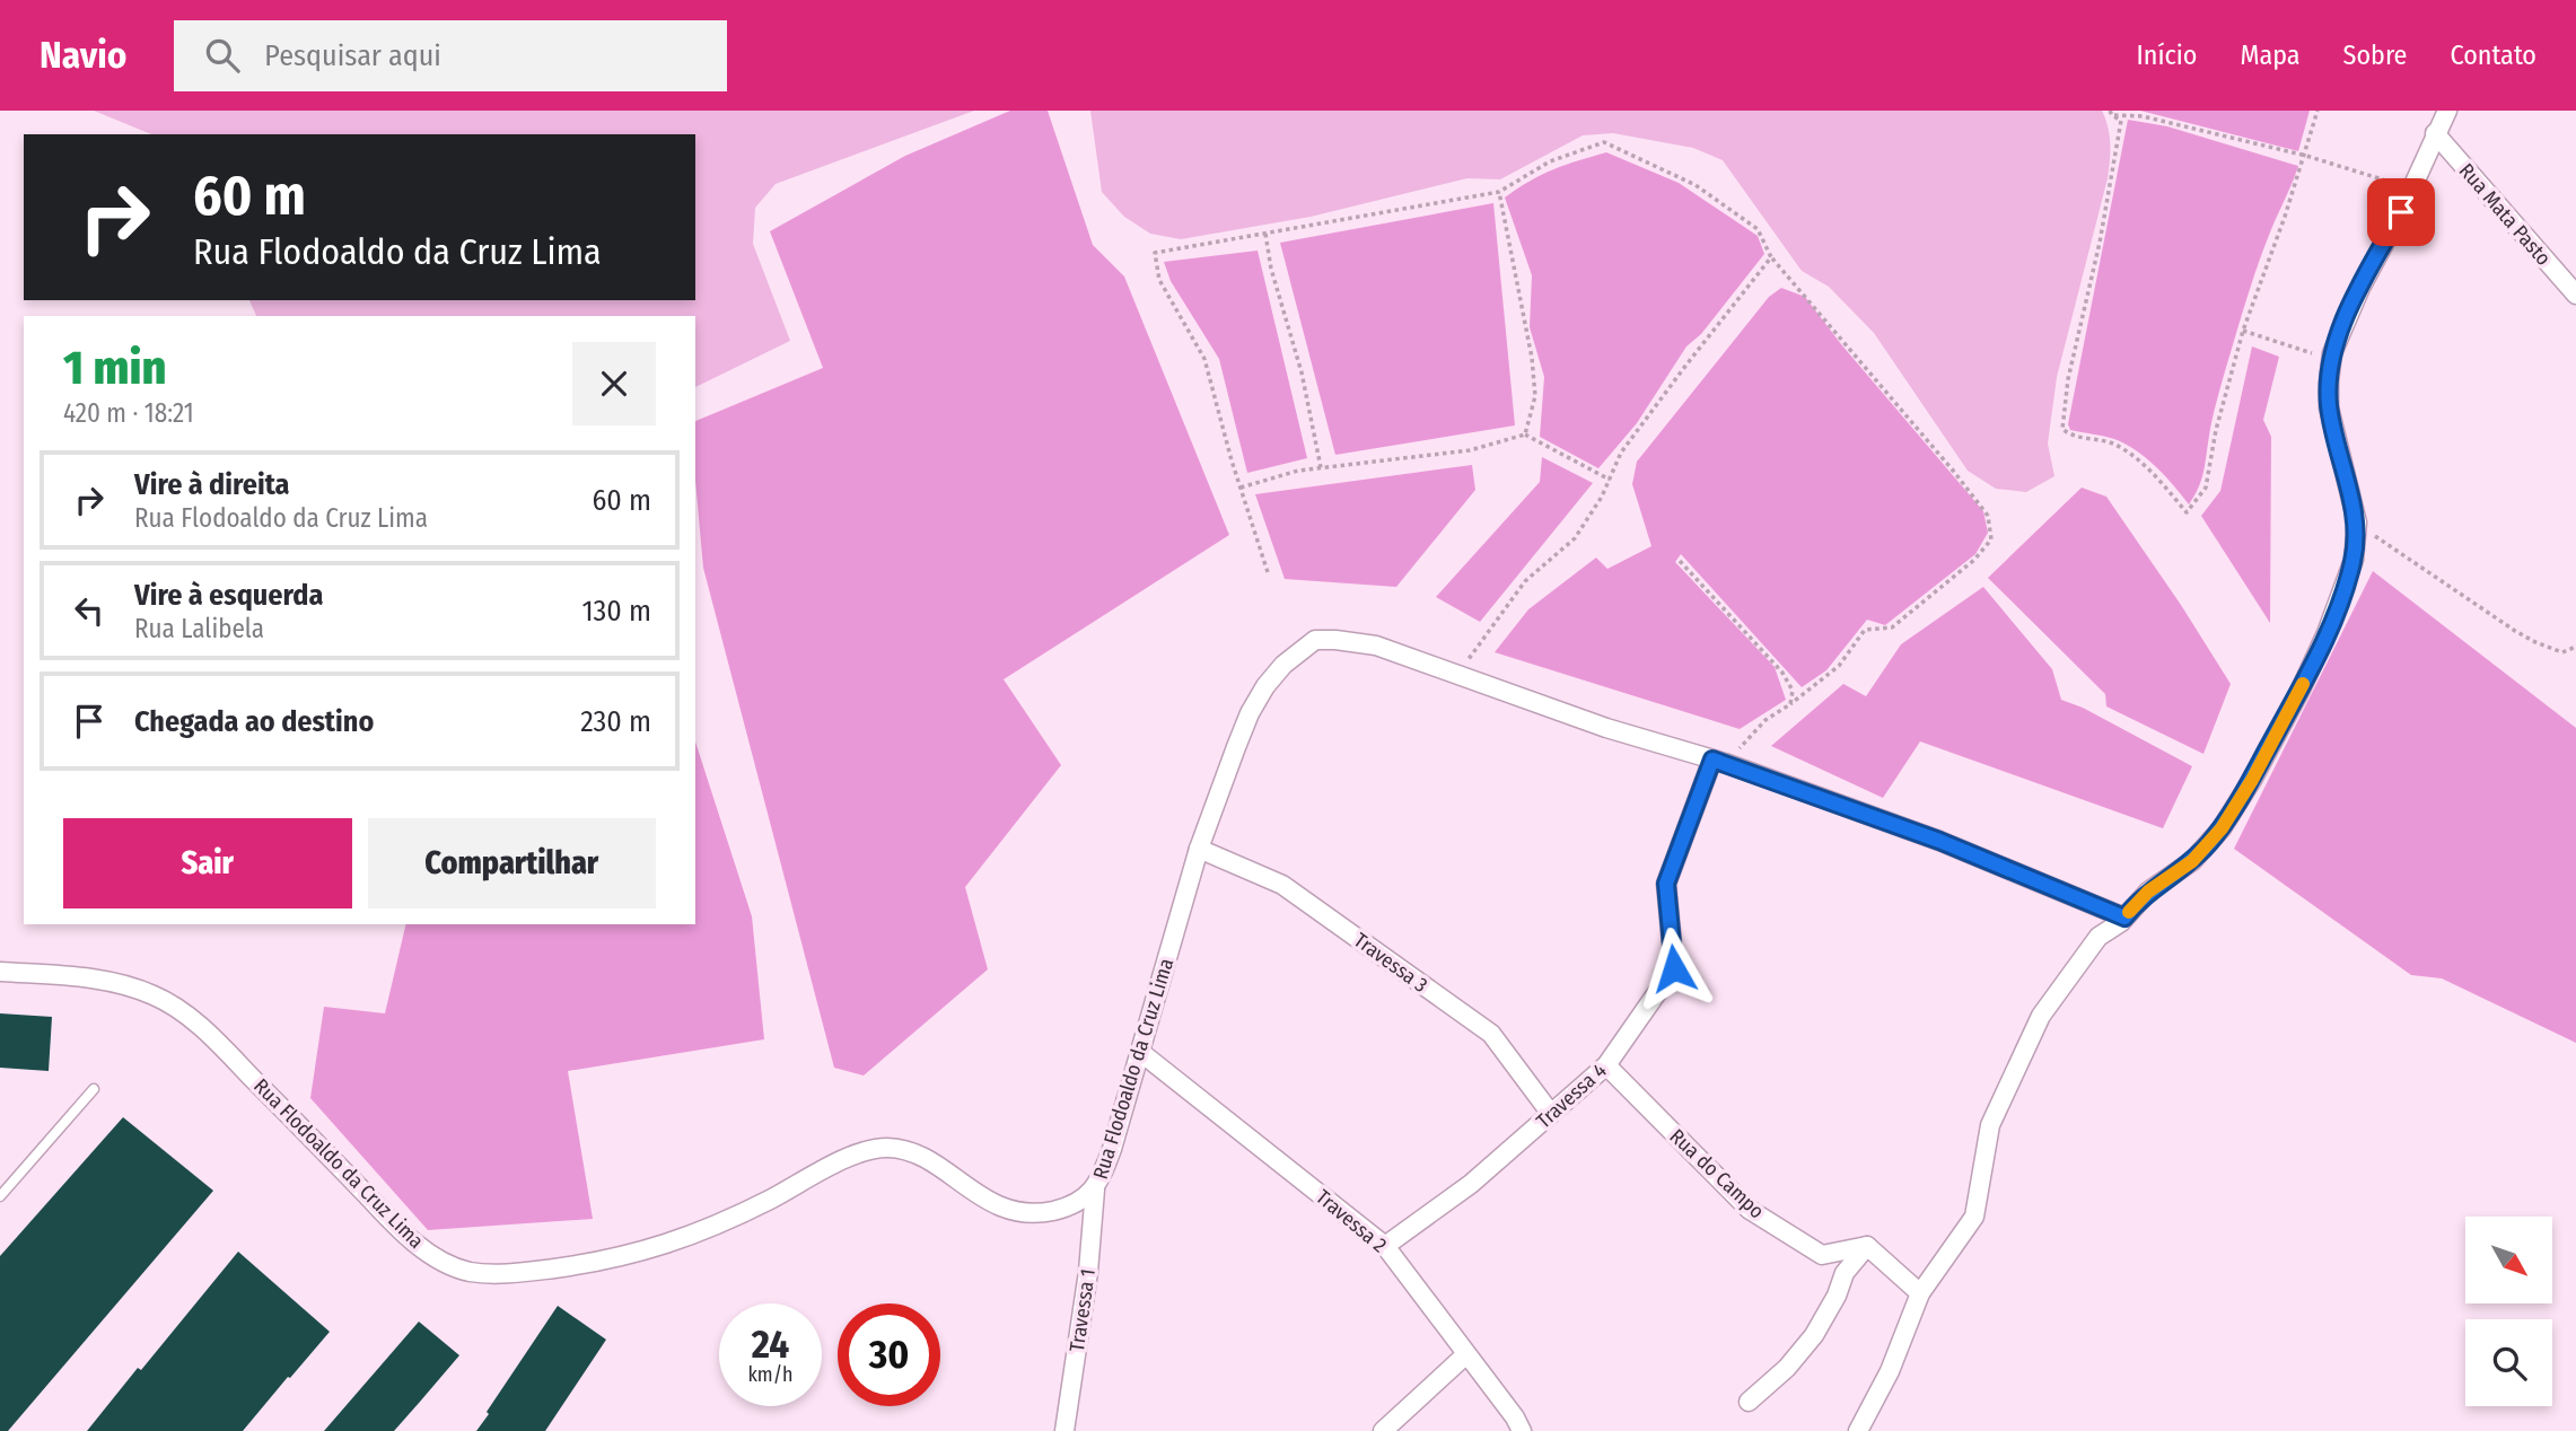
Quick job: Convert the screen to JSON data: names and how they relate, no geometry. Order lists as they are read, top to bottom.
{
  "streets": {
    "street": [
      "Rua Mata Pasto",
      "Travessa 3",
      "Rua Flodoaldo da Cruz Lima",
      "Travessa 4",
      "Rua do Campo",
      "Travessa 2",
      "Travessa 1"
    ]
  },
  "crossings": [
    ["Travessa 3", "Rua Flodoaldo da Cruz Lima"],
    ["Travessa 3", "Travessa 4"],
    ["Rua Flodoaldo da Cruz Lima", "Travessa 4"],
    ["Rua Flodoaldo da Cruz Lima", "Travessa 2"],
    ["Rua Flodoaldo da Cruz Lima", "Travessa 1"],
    ["Travessa 4", "Rua do Campo"],
    ["Travessa 4", "Travessa 2"]
  ],
  "north": "bottom right",
  "page": {
    "header": "Navio",
    "search": "Pesquisar aqui",
    "nav": [
      "Início",
      "Mapa",
      "Sobre",
      "Contato"
    ],
    "turn": ["60 m", "Rua Flodoaldo da Cruz Lima"],
    "heading": ["1 min", "420 m · 18:21"],
    "list": [
      {
        "name": "Vire à direita",
        "note": "Rua Flodoaldo da Cruz Lima",
        "value": "60 m"
      },
      {
        "name": "Vire à esquerda",
        "note": "Rua Lalibela",
        "value": "130 m"
      },
      {
        "name": "Chegada ao destino",
        "value": "230 m"
      }
    ],
    "buttons": ["Sair", "Compartilhar"],
    "speed": "24 km/h",
    "limit": "30"
  }
}
